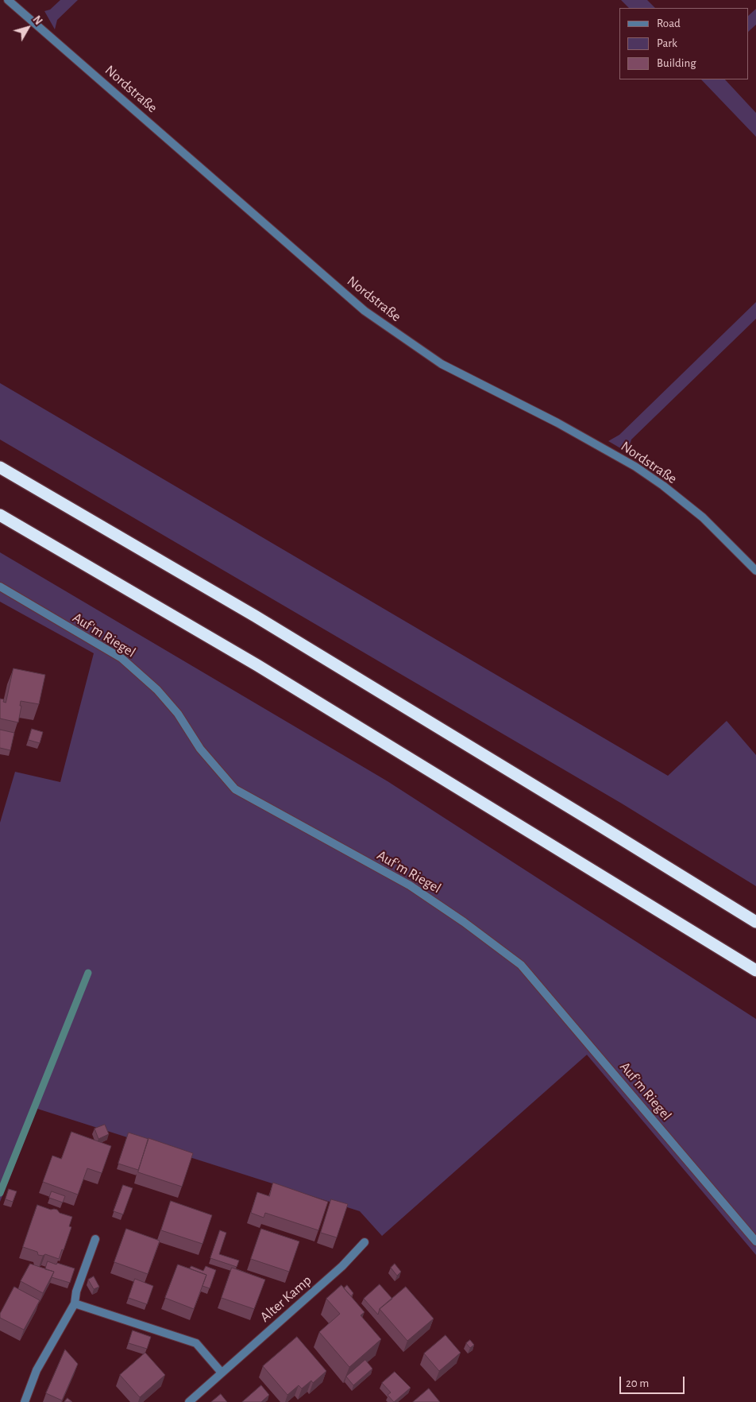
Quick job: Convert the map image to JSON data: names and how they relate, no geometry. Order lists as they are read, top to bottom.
{
  "streets": {
    "street": ["Nordstraße", "Auf'm Riegel", "Alter Kamp"]
  },
  "legend": ["Road", "Park", "Building"],
  "scale_bar": "20 m",
  "north": "top right"
}
